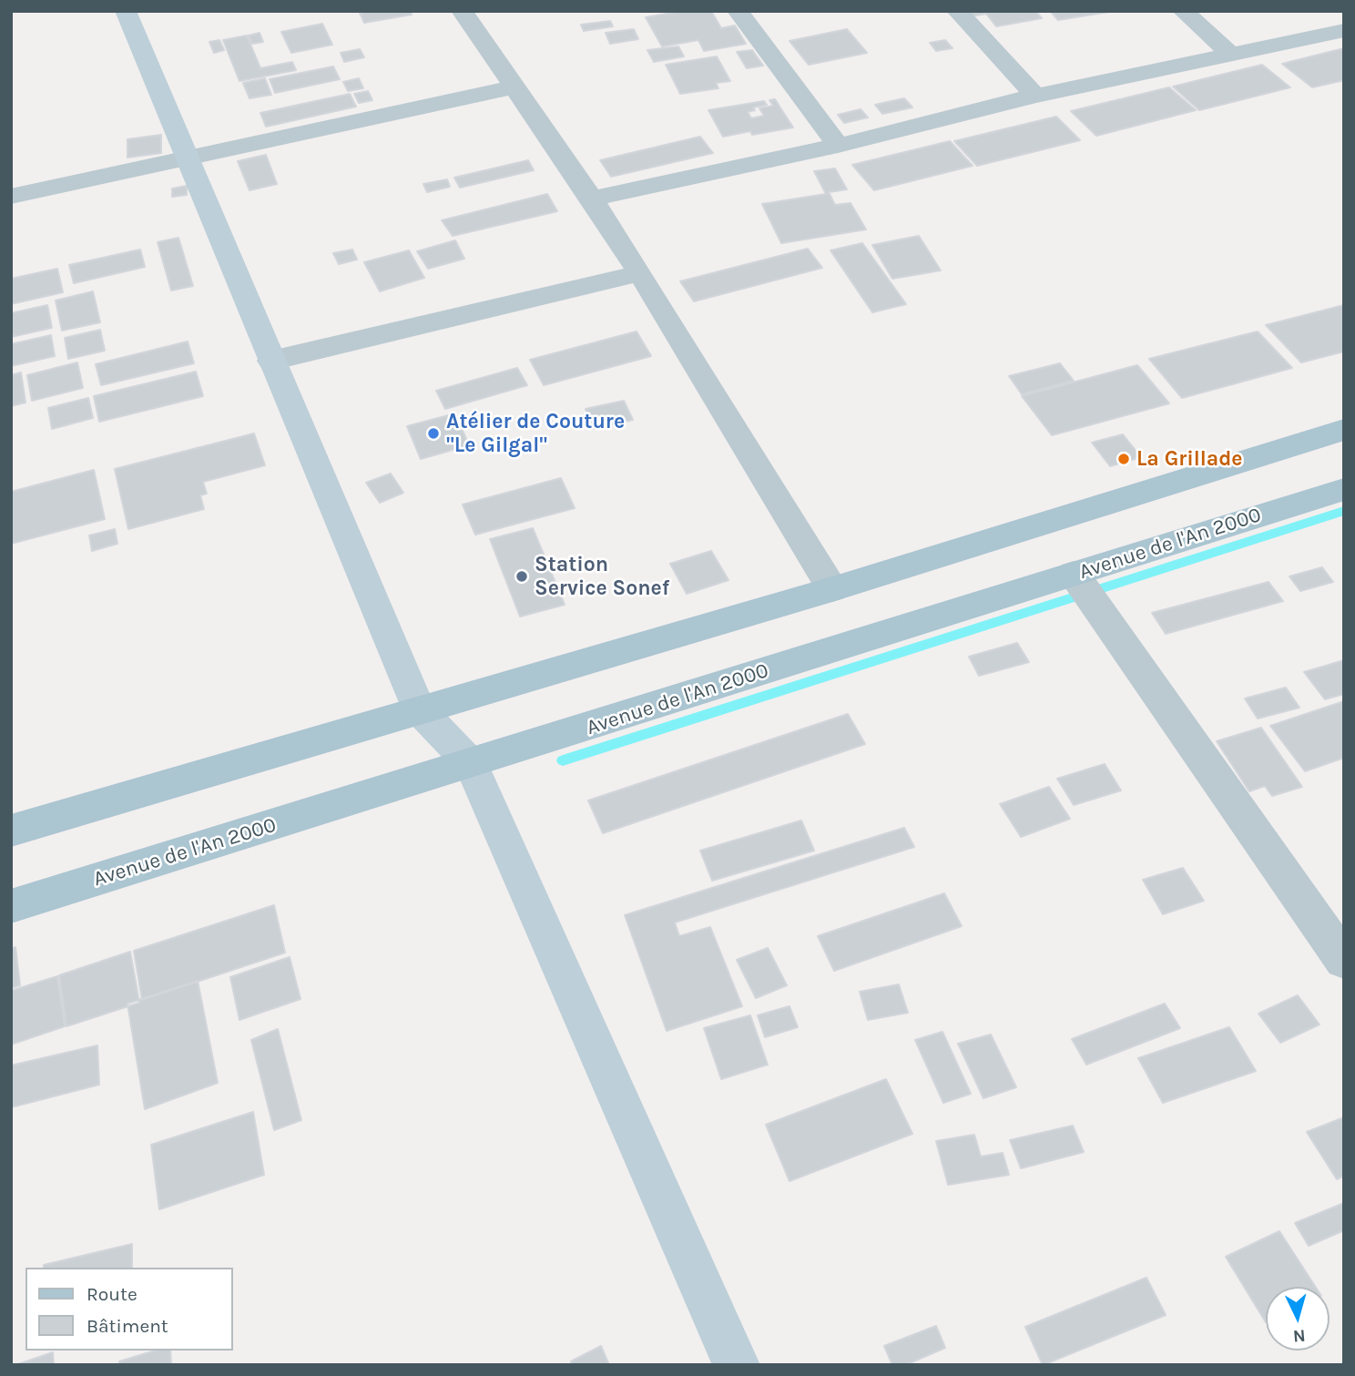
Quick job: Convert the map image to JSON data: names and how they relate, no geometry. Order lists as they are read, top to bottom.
{
  "streets": {
    "main road": ["Avenue de l'An 2000"]
  },
  "places": ["Atélier de Couture \"Le Gilgal\"", "La Grillade", "Station Service Sonef"],
  "legend": ["Route", "Bâtiment"],
  "north": "bottom"
}
